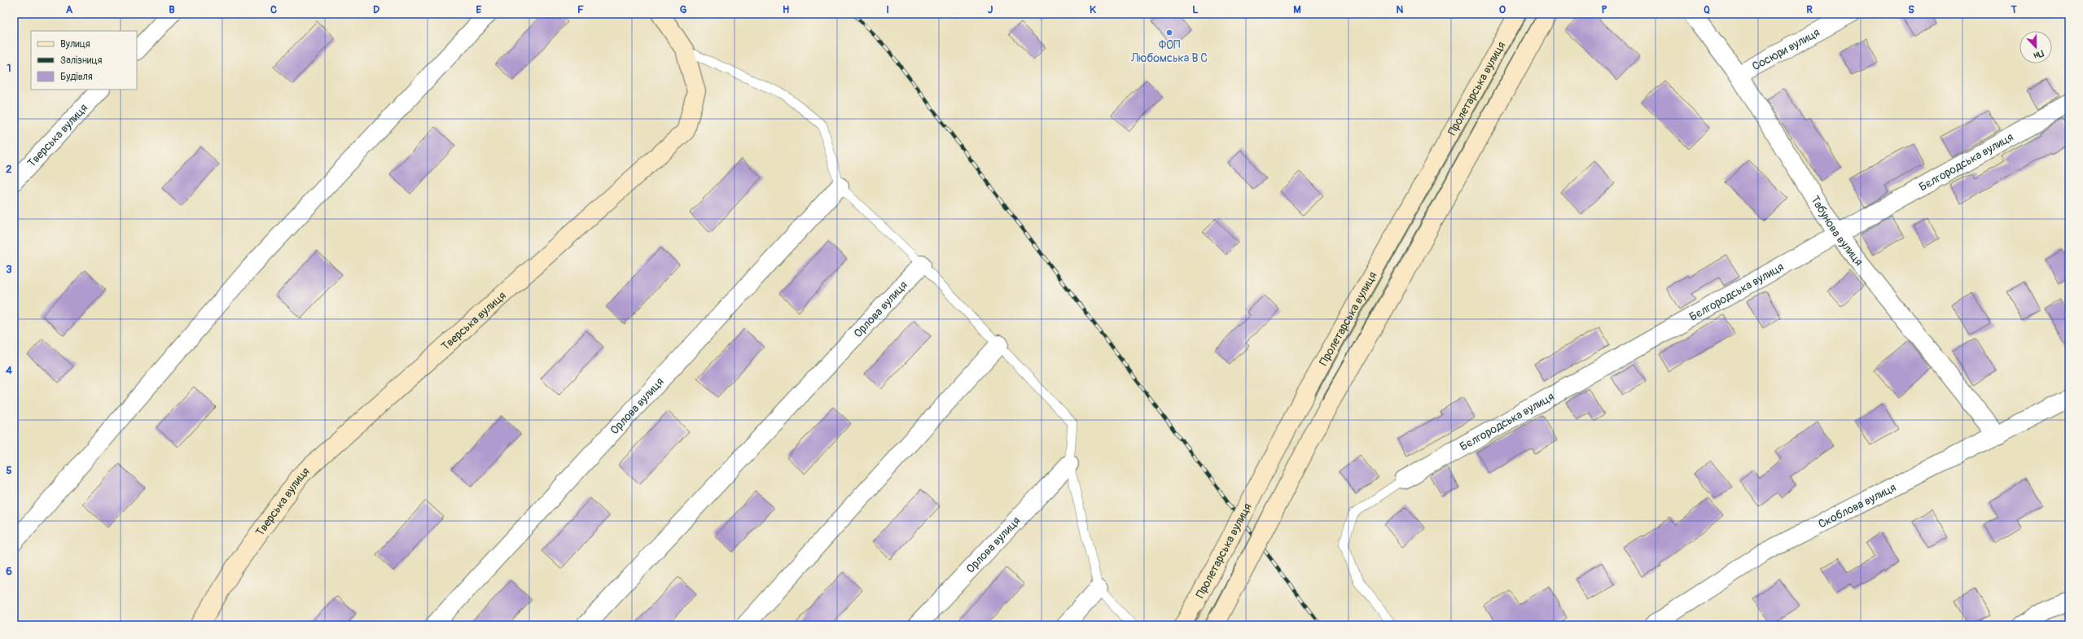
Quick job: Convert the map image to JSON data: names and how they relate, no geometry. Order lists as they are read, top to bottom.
{
  "streets": {
    "main road": ["Пролетарська вулиця", "Тверська вулиця"],
    "street": [
      "Сосюри вулиця",
      "Бєлгородська вулиця",
      "Табунова вулиця",
      "Орлова вулиця",
      "Скоблова вулиця"
    ]
  },
  "crossings": [
    ["Сосюри вулиця", "Табунова вулиця"],
    ["Бєлгородська вулиця", "Табунова вулиця"],
    ["Табунова вулиця", "Скоблова вулиця"]
  ],
  "places": ["ФОП Любомська В С"],
  "legend": ["Вулиця", "Залізниця", "Будівля"],
  "north": "bottom",
  "grid": {
    "columns": [
      "A",
      "B",
      "C",
      "D",
      "E",
      "F",
      "G",
      "H",
      "I",
      "J",
      "K",
      "L",
      "M",
      "N",
      "O",
      "P",
      "Q",
      "R",
      "S",
      "T"
    ],
    "rows": [
      "1",
      "2",
      "3",
      "4",
      "5",
      "6"
    ]
  }
}
